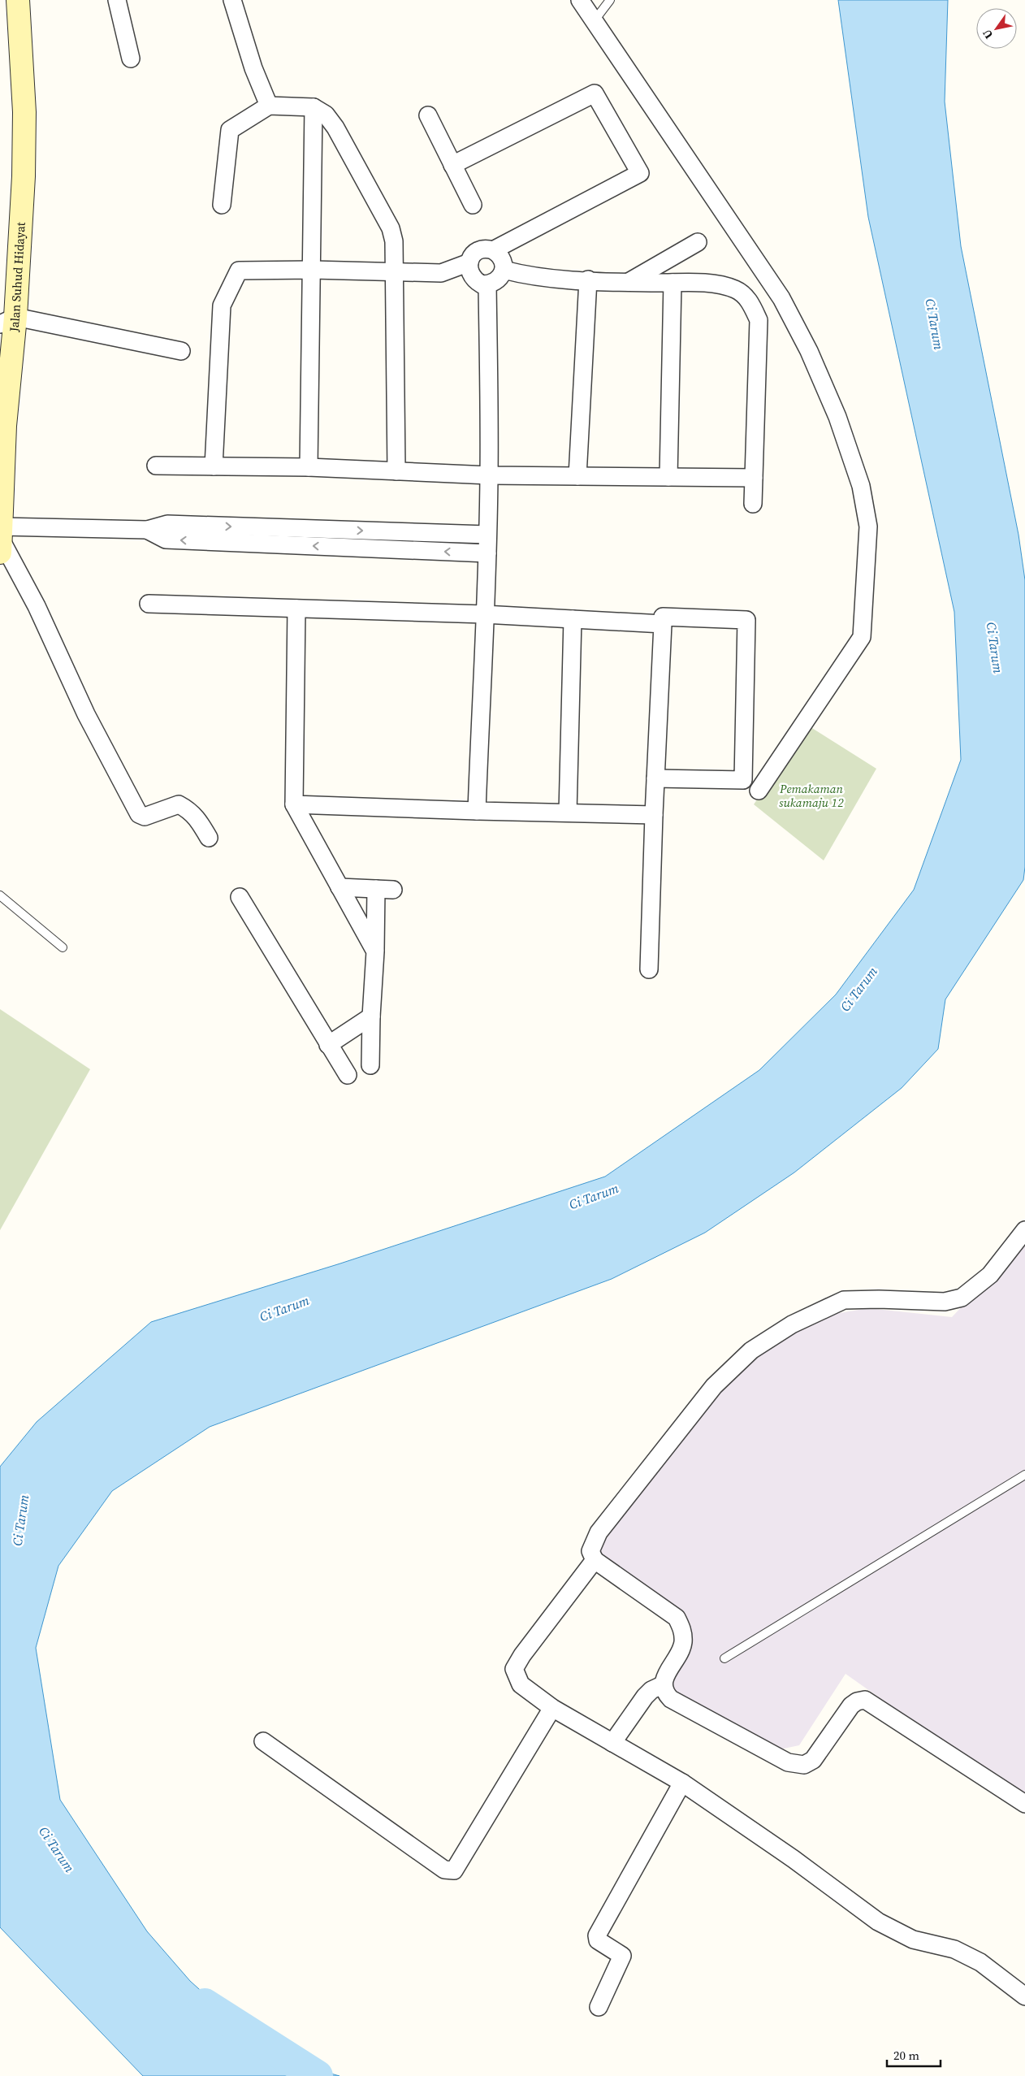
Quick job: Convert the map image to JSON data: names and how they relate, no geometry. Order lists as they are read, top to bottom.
{
  "streets": {
    "street": ["Jalan Suhud Hidayat"]
  },
  "water": ["Ci Tarum"],
  "parks": ["Pemakaman sukamaju 12"],
  "scale_bar": "20 m",
  "north": "bottom left"
}
